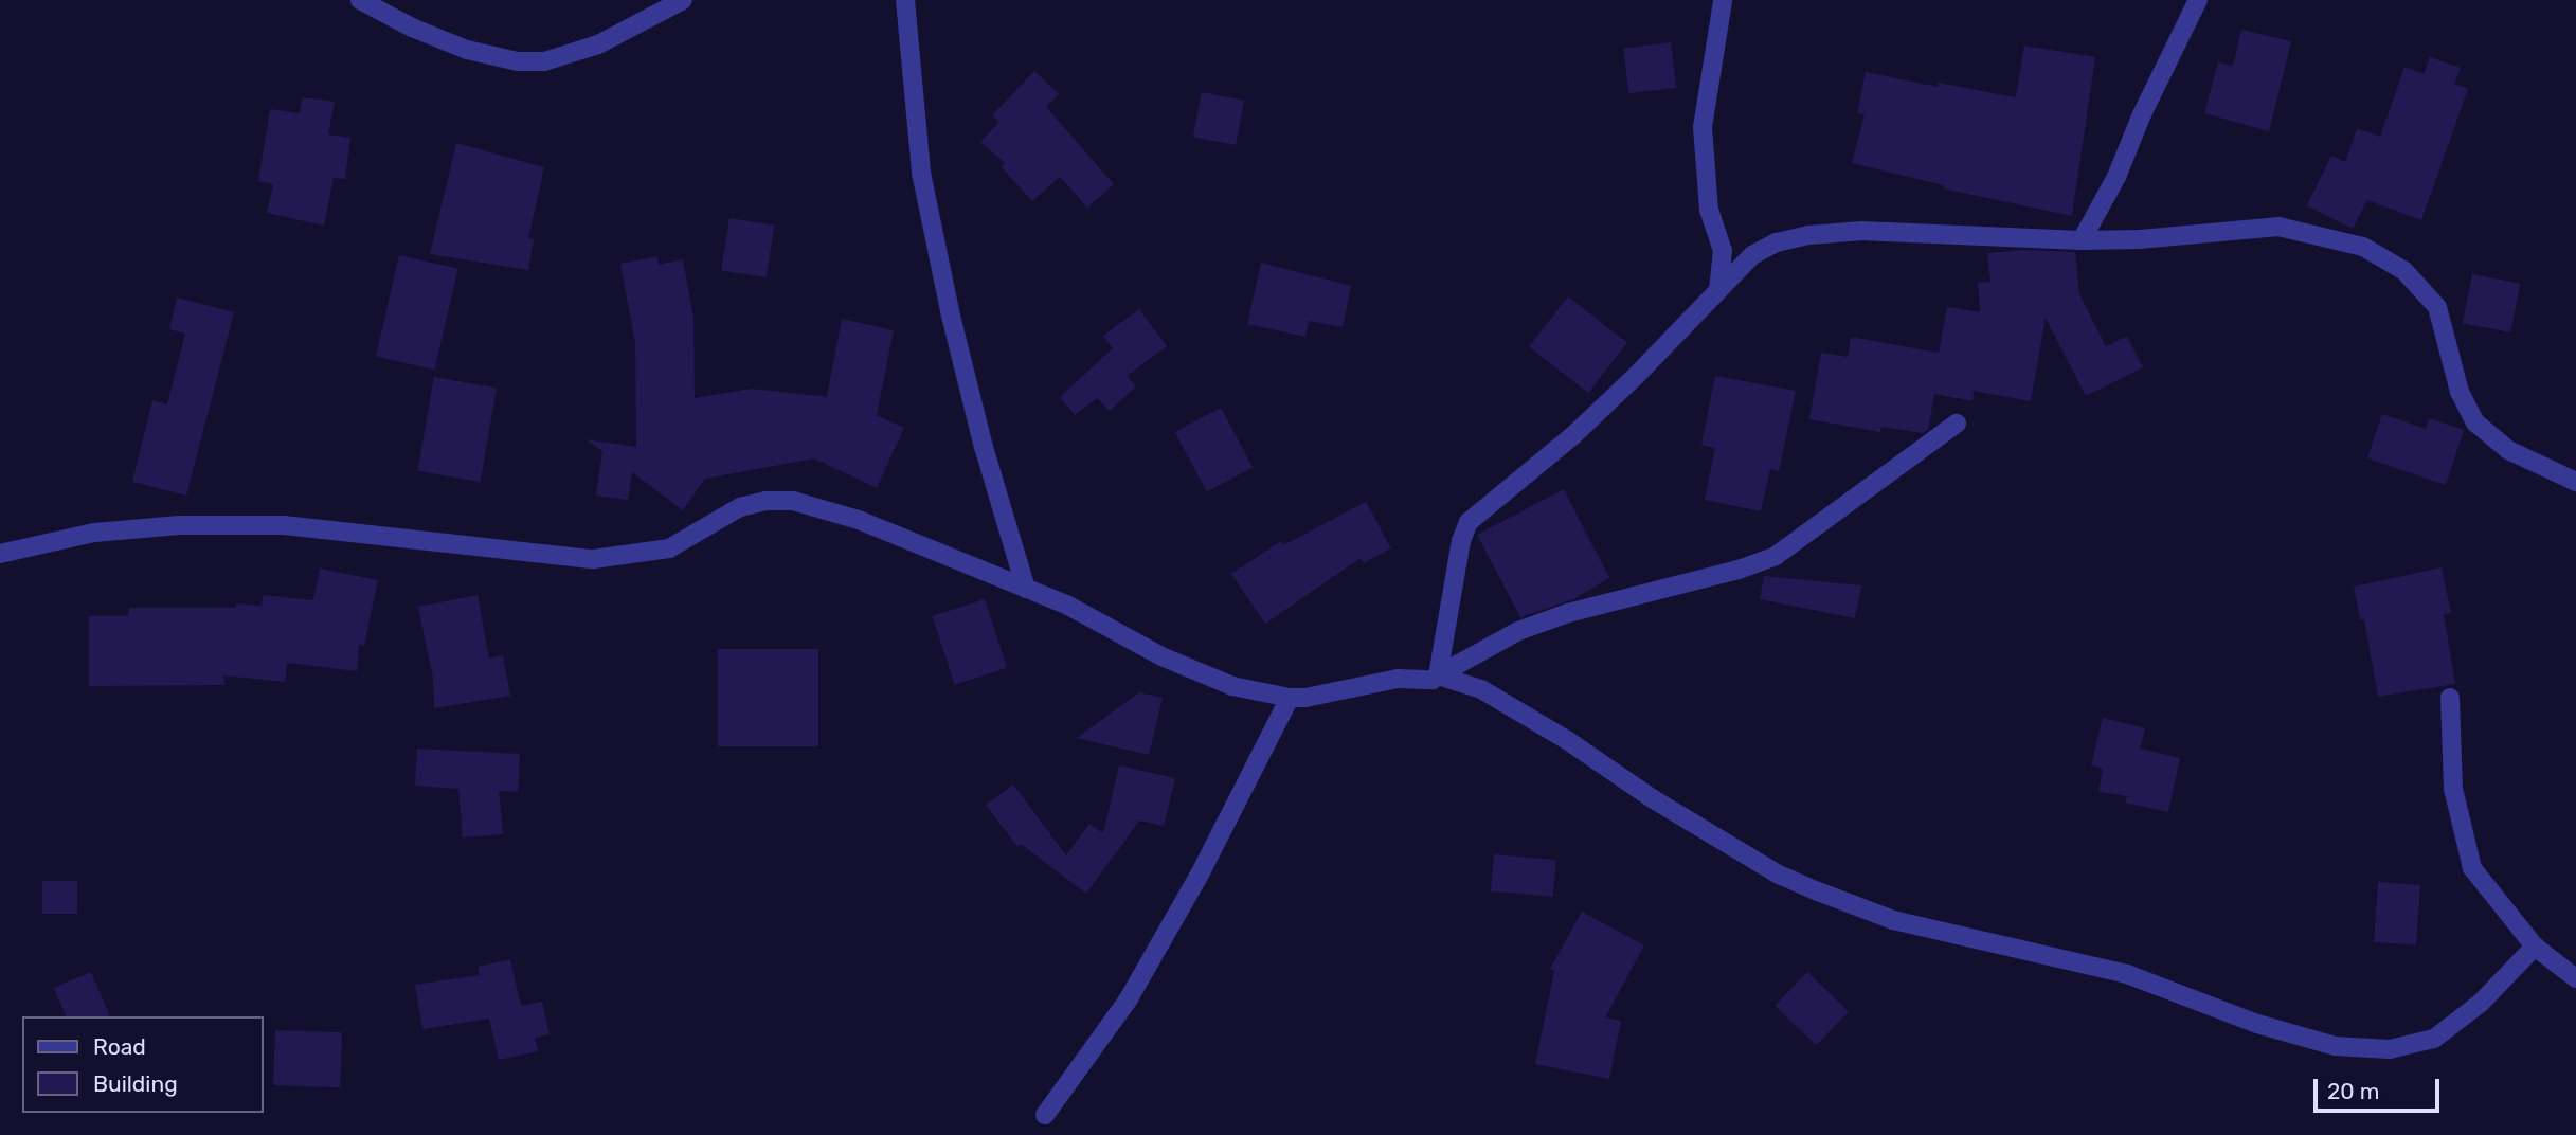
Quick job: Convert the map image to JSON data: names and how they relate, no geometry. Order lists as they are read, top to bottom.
{
  "legend": ["Road", "Building"],
  "scale_bar": "20 m"
}
